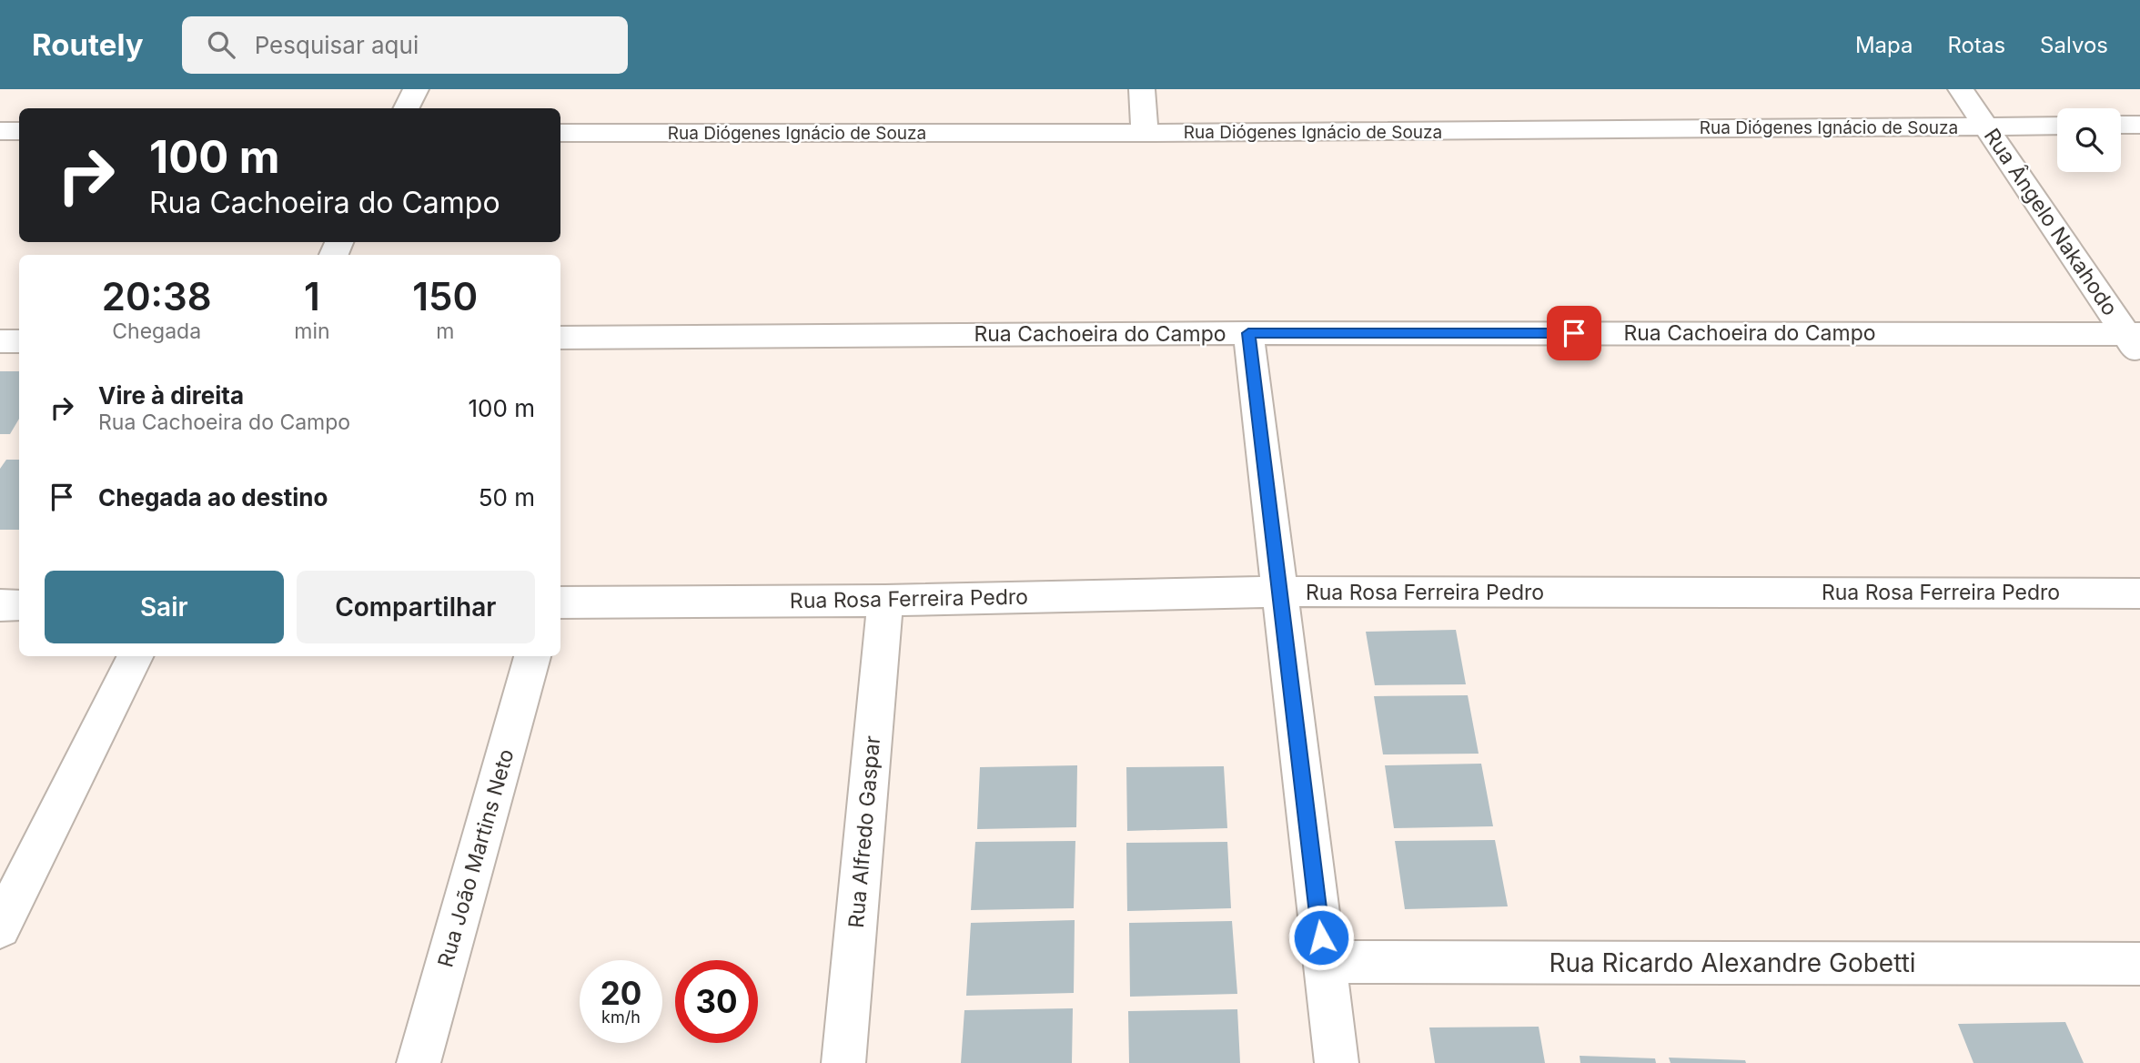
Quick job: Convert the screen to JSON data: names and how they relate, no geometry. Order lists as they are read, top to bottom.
{
  "streets": {
    "street": [
      "Rua Diógenes Ignácio de Souza",
      "Rua Ângelo Nakahodo",
      "Rua Cachoeira do Campo",
      "Rua Rosa Ferreira Pedro",
      "Rua Alfredo Gaspar",
      "Rua João Martins Neto",
      "Rua Ricardo Alexandre Gobetti"
    ]
  },
  "crossings": [
    ["Rua Diógenes Ignácio de Souza", "Rua Ângelo Nakahodo"],
    ["Rua Ângelo Nakahodo", "Rua Cachoeira do Campo"],
    ["Rua Rosa Ferreira Pedro", "Rua Alfredo Gaspar"]
  ],
  "page": {
    "header": "Routely",
    "search": "Pesquisar aqui",
    "nav": ["Mapa", "Rotas", "Salvos"],
    "turn": ["100 m", "Rua Cachoeira do Campo"],
    "eta": [
      "20:38",
      "Chegada",
      "1",
      "min",
      "150",
      "m"
    ],
    "list": [
      {
        "name": "Vire à direita",
        "note": "Rua Cachoeira do Campo",
        "value": "100 m"
      },
      {
        "name": "Chegada ao destino",
        "value": "50 m"
      }
    ],
    "buttons": ["Sair", "Compartilhar"],
    "speed": "20 km/h",
    "limit": "30"
  }
}
